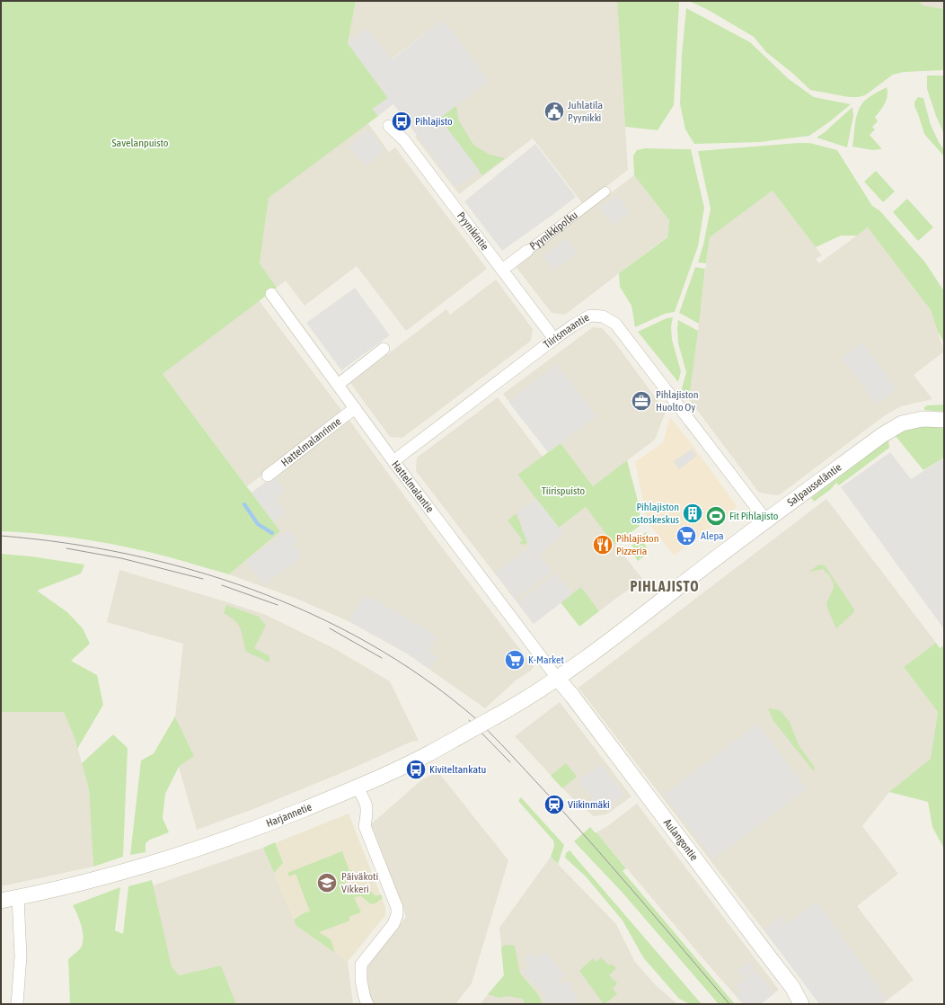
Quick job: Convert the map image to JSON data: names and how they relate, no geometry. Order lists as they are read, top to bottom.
{
  "streets": {
    "street": [
      "Pyynikkipolku",
      "Pyynikintie",
      "Tiirismaantie",
      "Hattelmalanrinne",
      "Salpausseläntie",
      "Hattelmalantie",
      "Harjannetie",
      "Aulangontie"
    ]
  },
  "crossings": [
    ["Pyynikkipolku", "Pyynikintie"],
    ["Pyynikintie", "Tiirismaantie"],
    ["Tiirismaantie", "Salpausseläntie"],
    ["Tiirismaantie", "Hattelmalantie"],
    ["Hattelmalanrinne", "Hattelmalantie"],
    ["Salpausseläntie", "Hattelmalantie"],
    ["Salpausseläntie", "Harjannetie"],
    ["Salpausseläntie", "Aulangontie"],
    ["Hattelmalantie", "Harjannetie"],
    ["Hattelmalantie", "Aulangontie"],
    ["Harjannetie", "Aulangontie"]
  ],
  "districts": ["PIHLAJISTO"],
  "parks": ["Savelanpuisto", "Tiirispuisto"],
  "places": {
    "public building": ["Juhlatila Pyynikki"],
    "bus stop": ["Pihlajisto", "Kiviteltankatu"],
    "office": ["Pihlajiston Huolto Oy"],
    "building": ["Pihlajiston ostoskeskus"],
    "sports": ["Fit Pihlajisto"],
    "supermarket": ["Alepa", "K-Market"],
    "restaurant": ["Pihlajiston Pizzeria"],
    "station": ["Viikinmäki"],
    "school or university": ["Päiväkoti Vikkeri"]
  }
}
